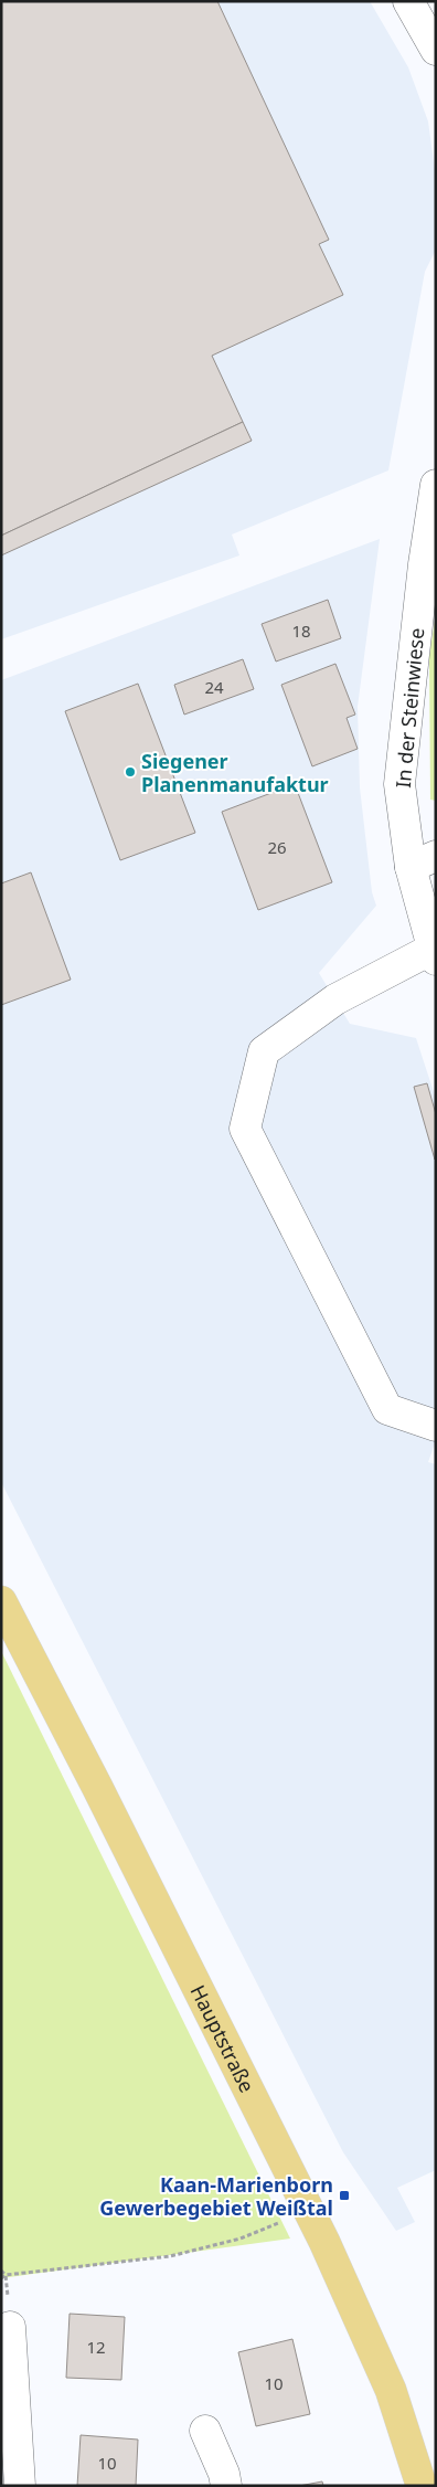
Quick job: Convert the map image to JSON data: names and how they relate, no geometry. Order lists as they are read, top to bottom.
{
  "streets": {
    "main road": ["Hauptstraße"],
    "street": ["In der Steinwiese"]
  },
  "places": {
    "other": ["Siegener Planenmanufaktur"],
    "transit": ["Kaan-Marienborn Gewerbegebiet Weißtal"]
  },
  "house_numbers": [
    "18",
    "24",
    "26",
    "12",
    "10",
    "10"
  ]
}
